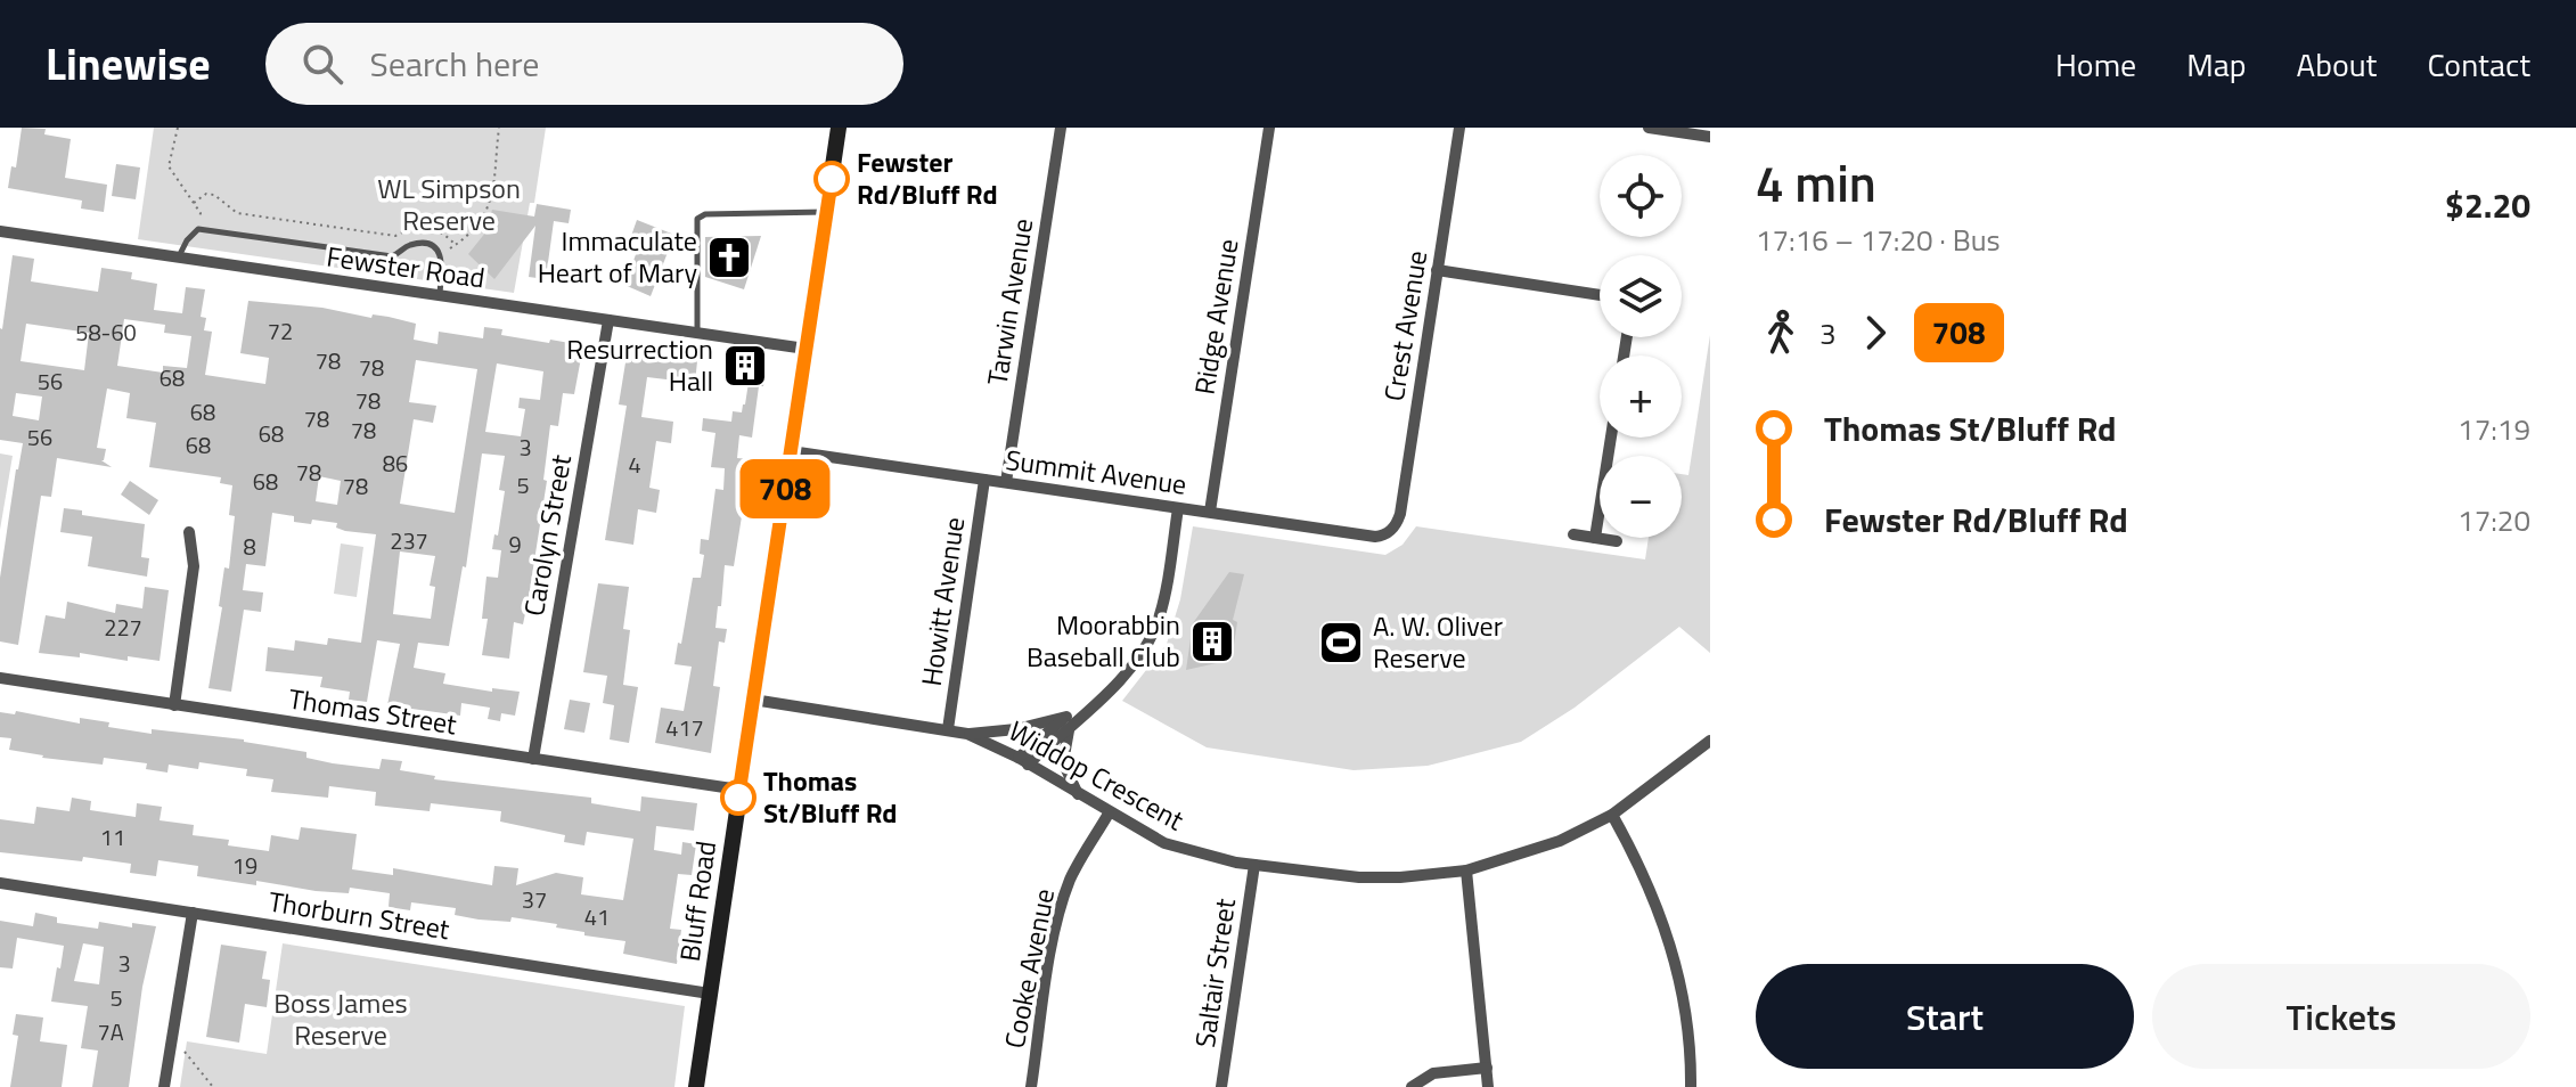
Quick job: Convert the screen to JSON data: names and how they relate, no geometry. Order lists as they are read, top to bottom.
{
  "streets": {
    "main road": ["Bluff Road"],
    "street": [
      "Fewster Road",
      "Tarwin Avenue",
      "Ridge Avenue",
      "Crest Avenue",
      "Summit Avenue",
      "Carolyn Street",
      "Howitt Avenue",
      "Thomas Street",
      "Widdop Crescent",
      "Thorburn Street",
      "Cooke Avenue",
      "Saltair Street"
    ]
  },
  "crossings": [
    ["Fewster Road", "Carolyn Street"],
    ["Fewster Road", "Bluff Road"],
    ["Tarwin Avenue", "Summit Avenue"],
    ["Ridge Avenue", "Summit Avenue"],
    ["Crest Avenue", "Summit Avenue"],
    ["Summit Avenue", "Howitt Avenue"],
    ["Summit Avenue", "Bluff Road"],
    ["Carolyn Street", "Thomas Street"],
    ["Howitt Avenue", "Widdop Crescent"],
    ["Thomas Street", "Bluff Road"],
    ["Widdop Crescent", "Bluff Road"],
    ["Widdop Crescent", "Cooke Avenue"],
    ["Widdop Crescent", "Saltair Street"],
    ["Bluff Road", "Thorburn Street"]
  ],
  "parks": ["WL Simpson Reserve", "Boss James Reserve"],
  "places": {
    "other": ["Fewster Rd/Bluff Rd", "Thomas St/Bluff Rd"],
    "church": ["Immaculate Heart of Mary"],
    "building": ["Resurrection Hall", "Moorabbin Baseball Club"],
    "sports": ["A. W. Oliver Reserve"]
  },
  "lines": ["bus line 708"],
  "house_numbers": [
    "72",
    "58-60",
    "78",
    "78",
    "68",
    "56",
    "78",
    "68",
    "78",
    "78",
    "68",
    "56",
    "68",
    "3",
    "86",
    "4",
    "78",
    "68",
    "5",
    "78",
    "237",
    "9",
    "8",
    "227",
    "417",
    "11",
    "19",
    "37",
    "41",
    "3",
    "5",
    "7A"
  ],
  "page": {
    "header": "Linewise",
    "search": "Search here",
    "nav": [
      "Home",
      "Map",
      "About",
      "Contact"
    ],
    "on_map": "708",
    "heading": ["4 min", "17:16 – 17:20 · Bus", "$2.20"],
    "map_buttons": ["+", "−"],
    "legs": ["3", "708"],
    "list": [
      {
        "name": "Thomas St/Bluff Rd",
        "value": "17:19"
      },
      {
        "name": "Fewster Rd/Bluff Rd",
        "value": "17:20"
      }
    ],
    "buttons": ["Start", "Tickets"]
  }
}
